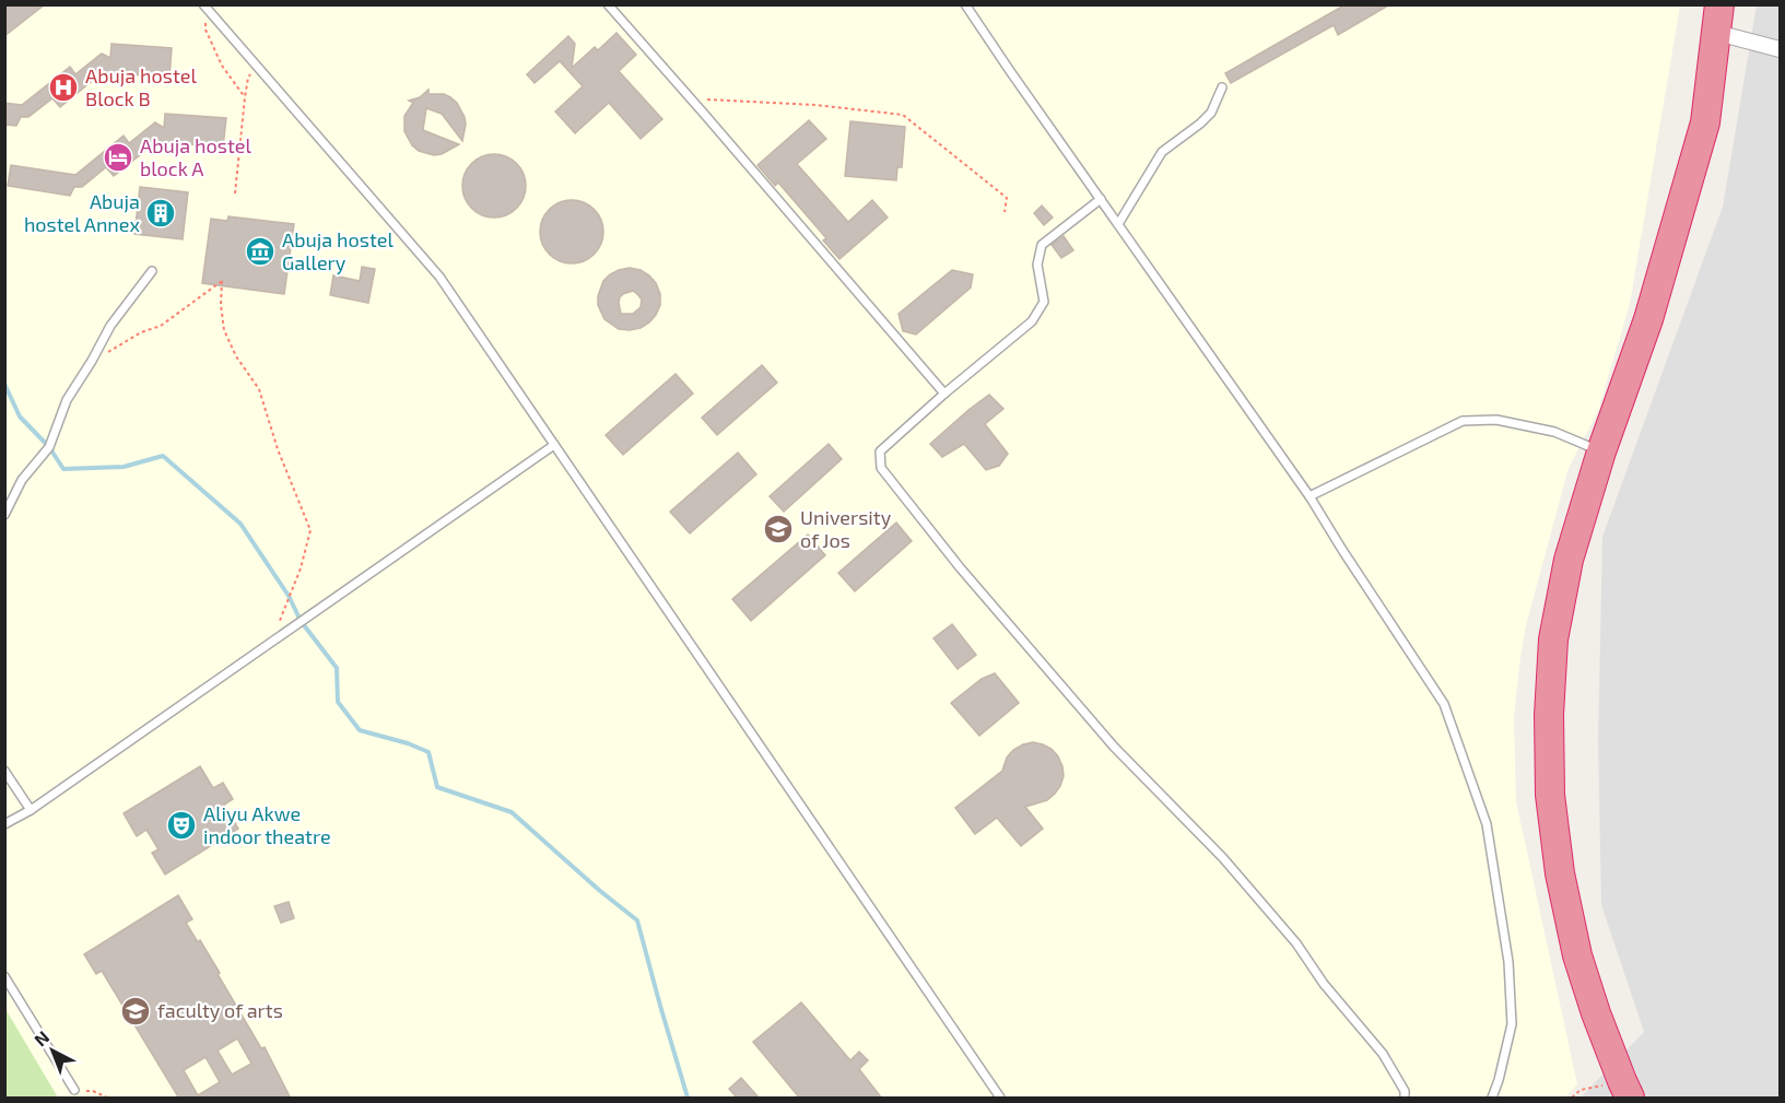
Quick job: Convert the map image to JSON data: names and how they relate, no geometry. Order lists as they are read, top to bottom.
{
  "places": {
    "hospital": ["Abuja hostel Block B"],
    "hotel": ["Abuja hostel block A"],
    "building": ["Abuja hostel Annex"],
    "museum": ["Abuja hostel Gallery"],
    "school or university": ["University of Jos", "faculty of arts"],
    "theatre": ["Aliyu Akwe indoor theatre"]
  },
  "north": "top left"
}
